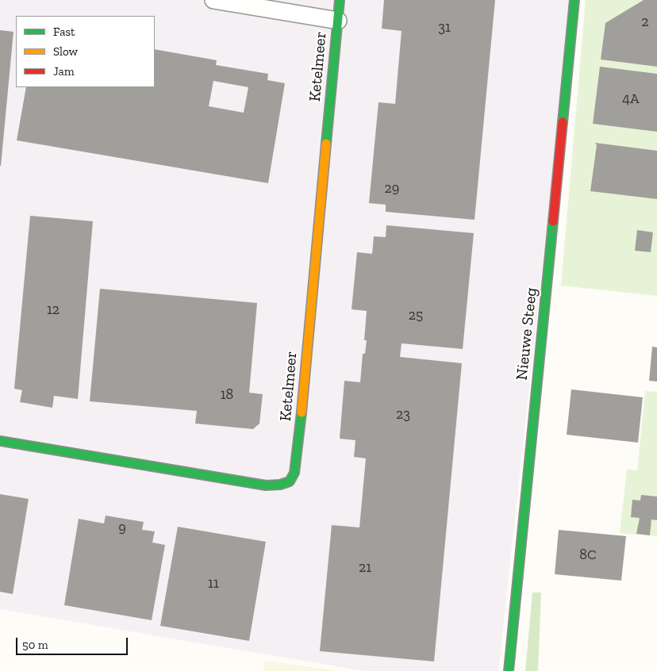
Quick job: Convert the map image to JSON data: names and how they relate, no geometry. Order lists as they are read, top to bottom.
{
  "streets": {
    "street": ["Ketelmeer", "Nieuwe Steeg"]
  },
  "house_numbers": [
    "2",
    "31",
    "4A",
    "29",
    "12",
    "25",
    "18",
    "23",
    "9",
    "8C",
    "21",
    "11"
  ],
  "legend": ["Fast", "Slow", "Jam"],
  "scale_bar": "50 m"
}
